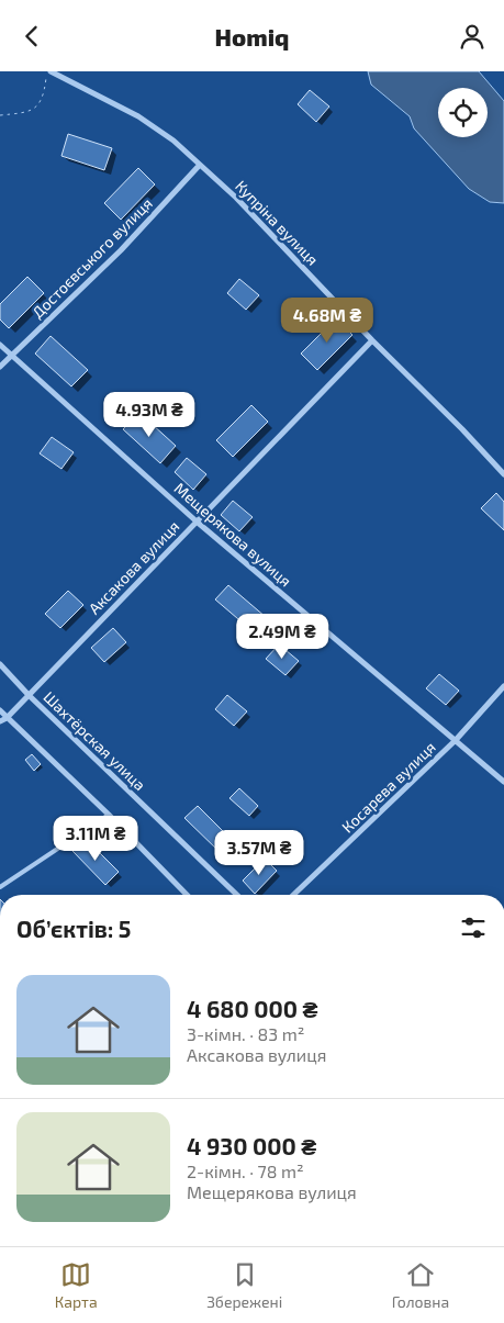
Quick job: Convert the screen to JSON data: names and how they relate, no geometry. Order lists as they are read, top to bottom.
{
  "streets": {
    "street": [
      "Купріна вулиця",
      "Достоєвського вулиця",
      "Мещерякова вулиця",
      "Аксакова вулиця",
      "Шахтёрская улица",
      "Косарева вулиця"
    ]
  },
  "crossings": [
    ["Купріна вулиця", "Достоєвського вулиця"],
    ["Купріна вулиця", "Аксакова вулиця"],
    ["Достоєвського вулиця", "Мещерякова вулиця"],
    ["Мещерякова вулиця", "Аксакова вулиця"],
    ["Мещерякова вулиця", "Косарева вулиця"],
    ["Аксакова вулиця", "Шахтёрская улица"]
  ],
  "page": {
    "header": "Homiq",
    "price": [
      "4.68M ₴",
      "4.93M ₴",
      "2.49M ₴",
      "3.11M ₴",
      "3.57M ₴"
    ],
    "heading": "Об’єктів: 5",
    "list": [
      {
        "name": "4 680 000 ₴",
        "note": "3-кімн. · 83 m² · Аксакова вулиця"
      },
      {
        "name": "4 930 000 ₴",
        "note": "2-кімн. · 78 m² · Мещерякова вулиця"
      }
    ],
    "tabs": ["Карта", "Збережені", "Головна"]
  }
}
